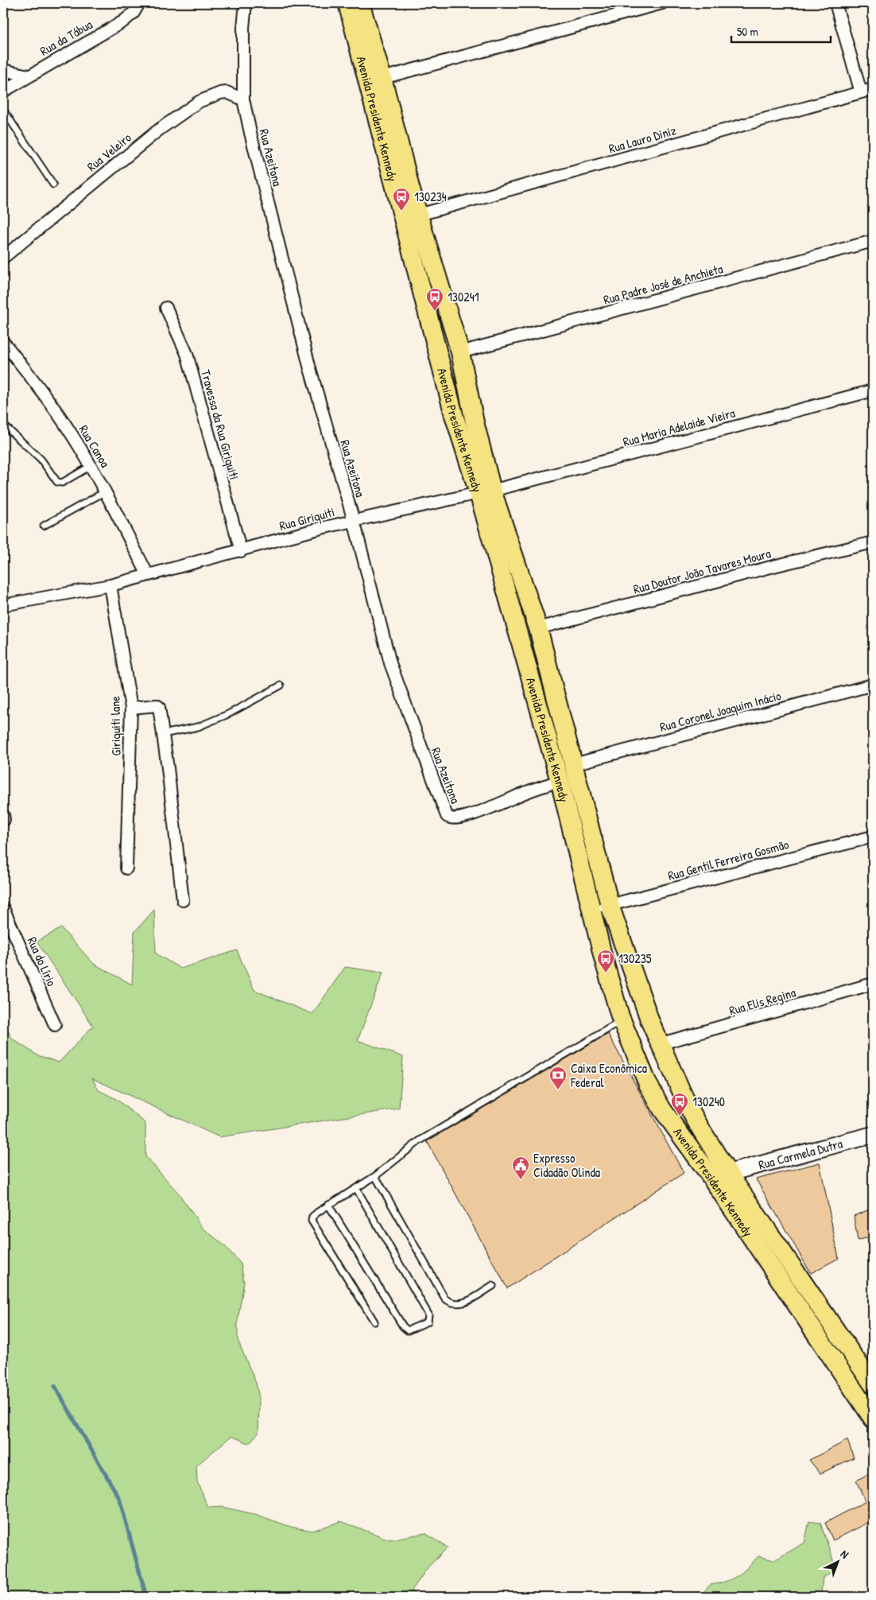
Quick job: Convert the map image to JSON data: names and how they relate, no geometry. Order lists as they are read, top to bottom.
{
  "streets": {
    "main road": ["Avenida Presidente Kennedy"],
    "street": [
      "Rua da Tábua",
      "Rua Lauro Diniz",
      "Rua Veleiro",
      "Rua Azeitona",
      "Rua Padre José de Anchieta",
      "Travessa da Rua Giriquiti",
      "Rua Maria Adelaide Vieira",
      "Rua Canoa",
      "Rua Giriquiti",
      "Rua Doutor João Tavares Moura",
      "Rua Coronel Joaquim Inácio",
      "Giriquiti lane",
      "Rua Gentil Ferreira Gosmão",
      "Rua do Lírio",
      "Rua Elis Regina",
      "Rua Carmela Dutra"
    ]
  },
  "crossings": [
    ["Avenida Presidente Kennedy", "Rua Lauro Diniz"],
    ["Avenida Presidente Kennedy", "Rua Azeitona"],
    ["Avenida Presidente Kennedy", "Rua Padre José de Anchieta"],
    ["Avenida Presidente Kennedy", "Rua Maria Adelaide Vieira"],
    ["Avenida Presidente Kennedy", "Rua Giriquiti"],
    ["Avenida Presidente Kennedy", "Rua Doutor João Tavares Moura"],
    ["Avenida Presidente Kennedy", "Rua Coronel Joaquim Inácio"],
    ["Avenida Presidente Kennedy", "Rua Gentil Ferreira Gosmão"],
    ["Avenida Presidente Kennedy", "Rua Elis Regina"],
    ["Avenida Presidente Kennedy", "Rua Carmela Dutra"],
    ["Rua Veleiro", "Rua Azeitona"],
    ["Rua Azeitona", "Rua Giriquiti"],
    ["Travessa da Rua Giriquiti", "Rua Giriquiti"],
    ["Rua Maria Adelaide Vieira", "Rua Giriquiti"],
    ["Rua Canoa", "Rua Giriquiti"],
    ["Rua Giriquiti", "Giriquiti lane"]
  ],
  "places": {
    "bus stop": [
      "130234",
      "130241",
      "130235",
      "130240"
    ],
    "bank": ["Caixa Econômica Federal"],
    "public building": ["Expresso Cidadão Olinda"]
  },
  "scale_bar": "50 m",
  "north": "top right"
}
